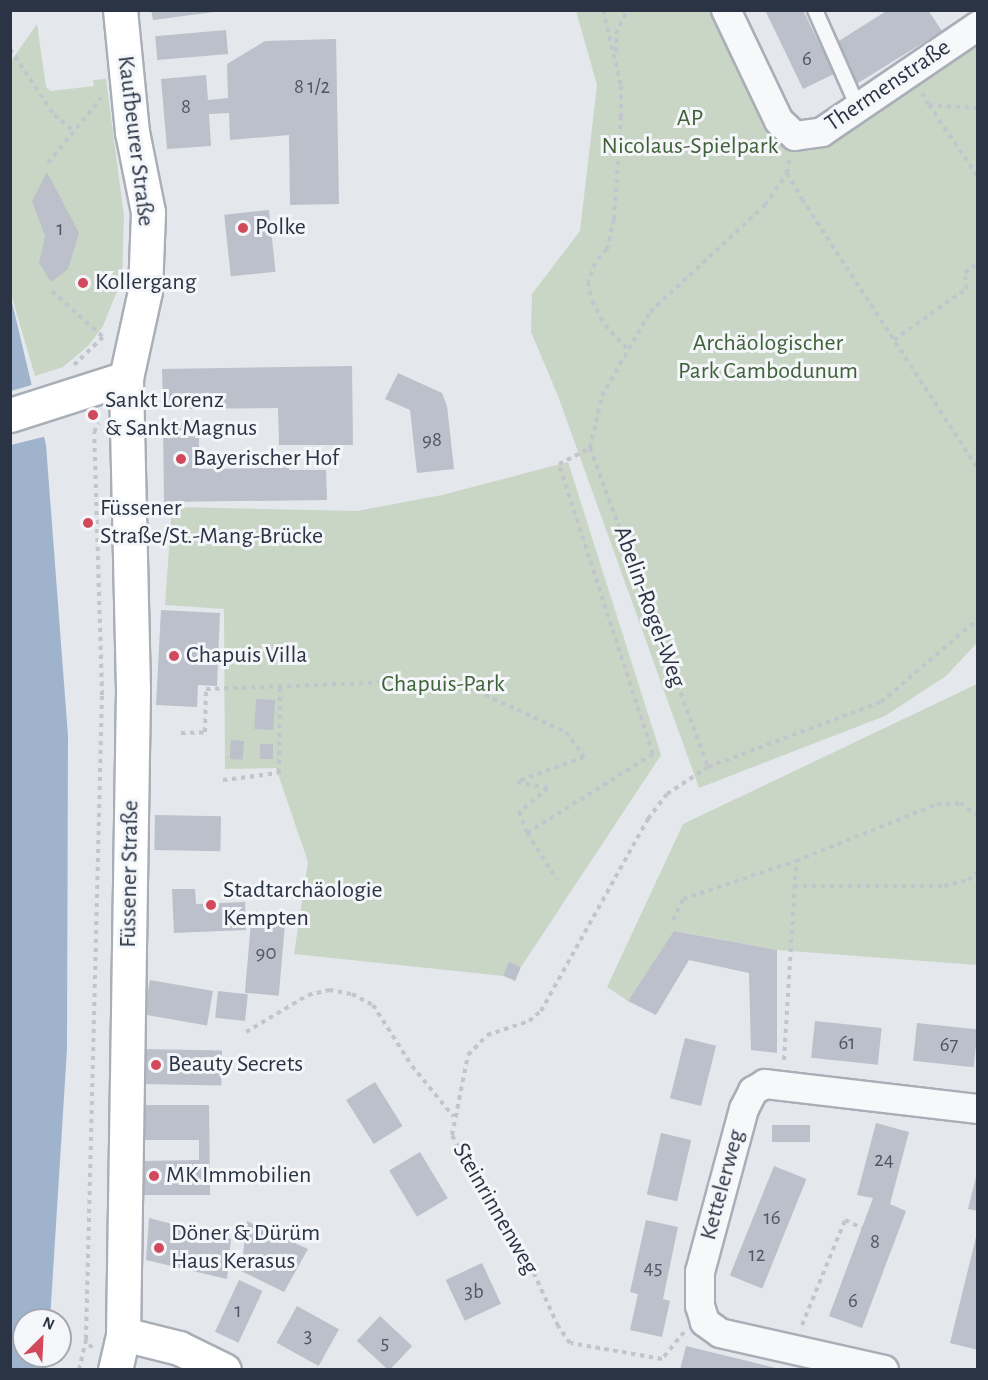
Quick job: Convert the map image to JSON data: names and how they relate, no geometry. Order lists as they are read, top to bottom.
{
  "streets": {
    "street": [
      "Thermenstraße",
      "Kaufbeurer Straße",
      "Füssener Straße",
      "Kettelerweg"
    ],
    "path": ["Abelin-Rogel-Weg", "Steinrinnenweg"]
  },
  "crossings": [
    ["Kaufbeurer Straße", "Füssener Straße"],
    ["Kettelerweg", "Steinrinnenweg"]
  ],
  "parks": ["AP Nicolaus-Spielpark", "Archäologischer Park Cambodunum", "Chapuis-Park"],
  "places": [
    "Polke",
    "Kollergang",
    "Sankt Lorenz & Sankt Magnus",
    "Bayerischer Hof",
    "Füssener Straße/St.-Mang-Brücke",
    "Chapuis Villa",
    "Stadtarchäologie Kempten",
    "Beauty Secrets",
    "MK Immobilien",
    "Döner & Dürüm Haus Kerasus"
  ],
  "house_numbers": [
    "6",
    "8 1/2",
    "8",
    "1",
    "98",
    "90",
    "61",
    "67",
    "24",
    "16",
    "8",
    "12",
    "45",
    "3b",
    "6",
    "1",
    "3",
    "5"
  ],
  "north": "top right"
}
